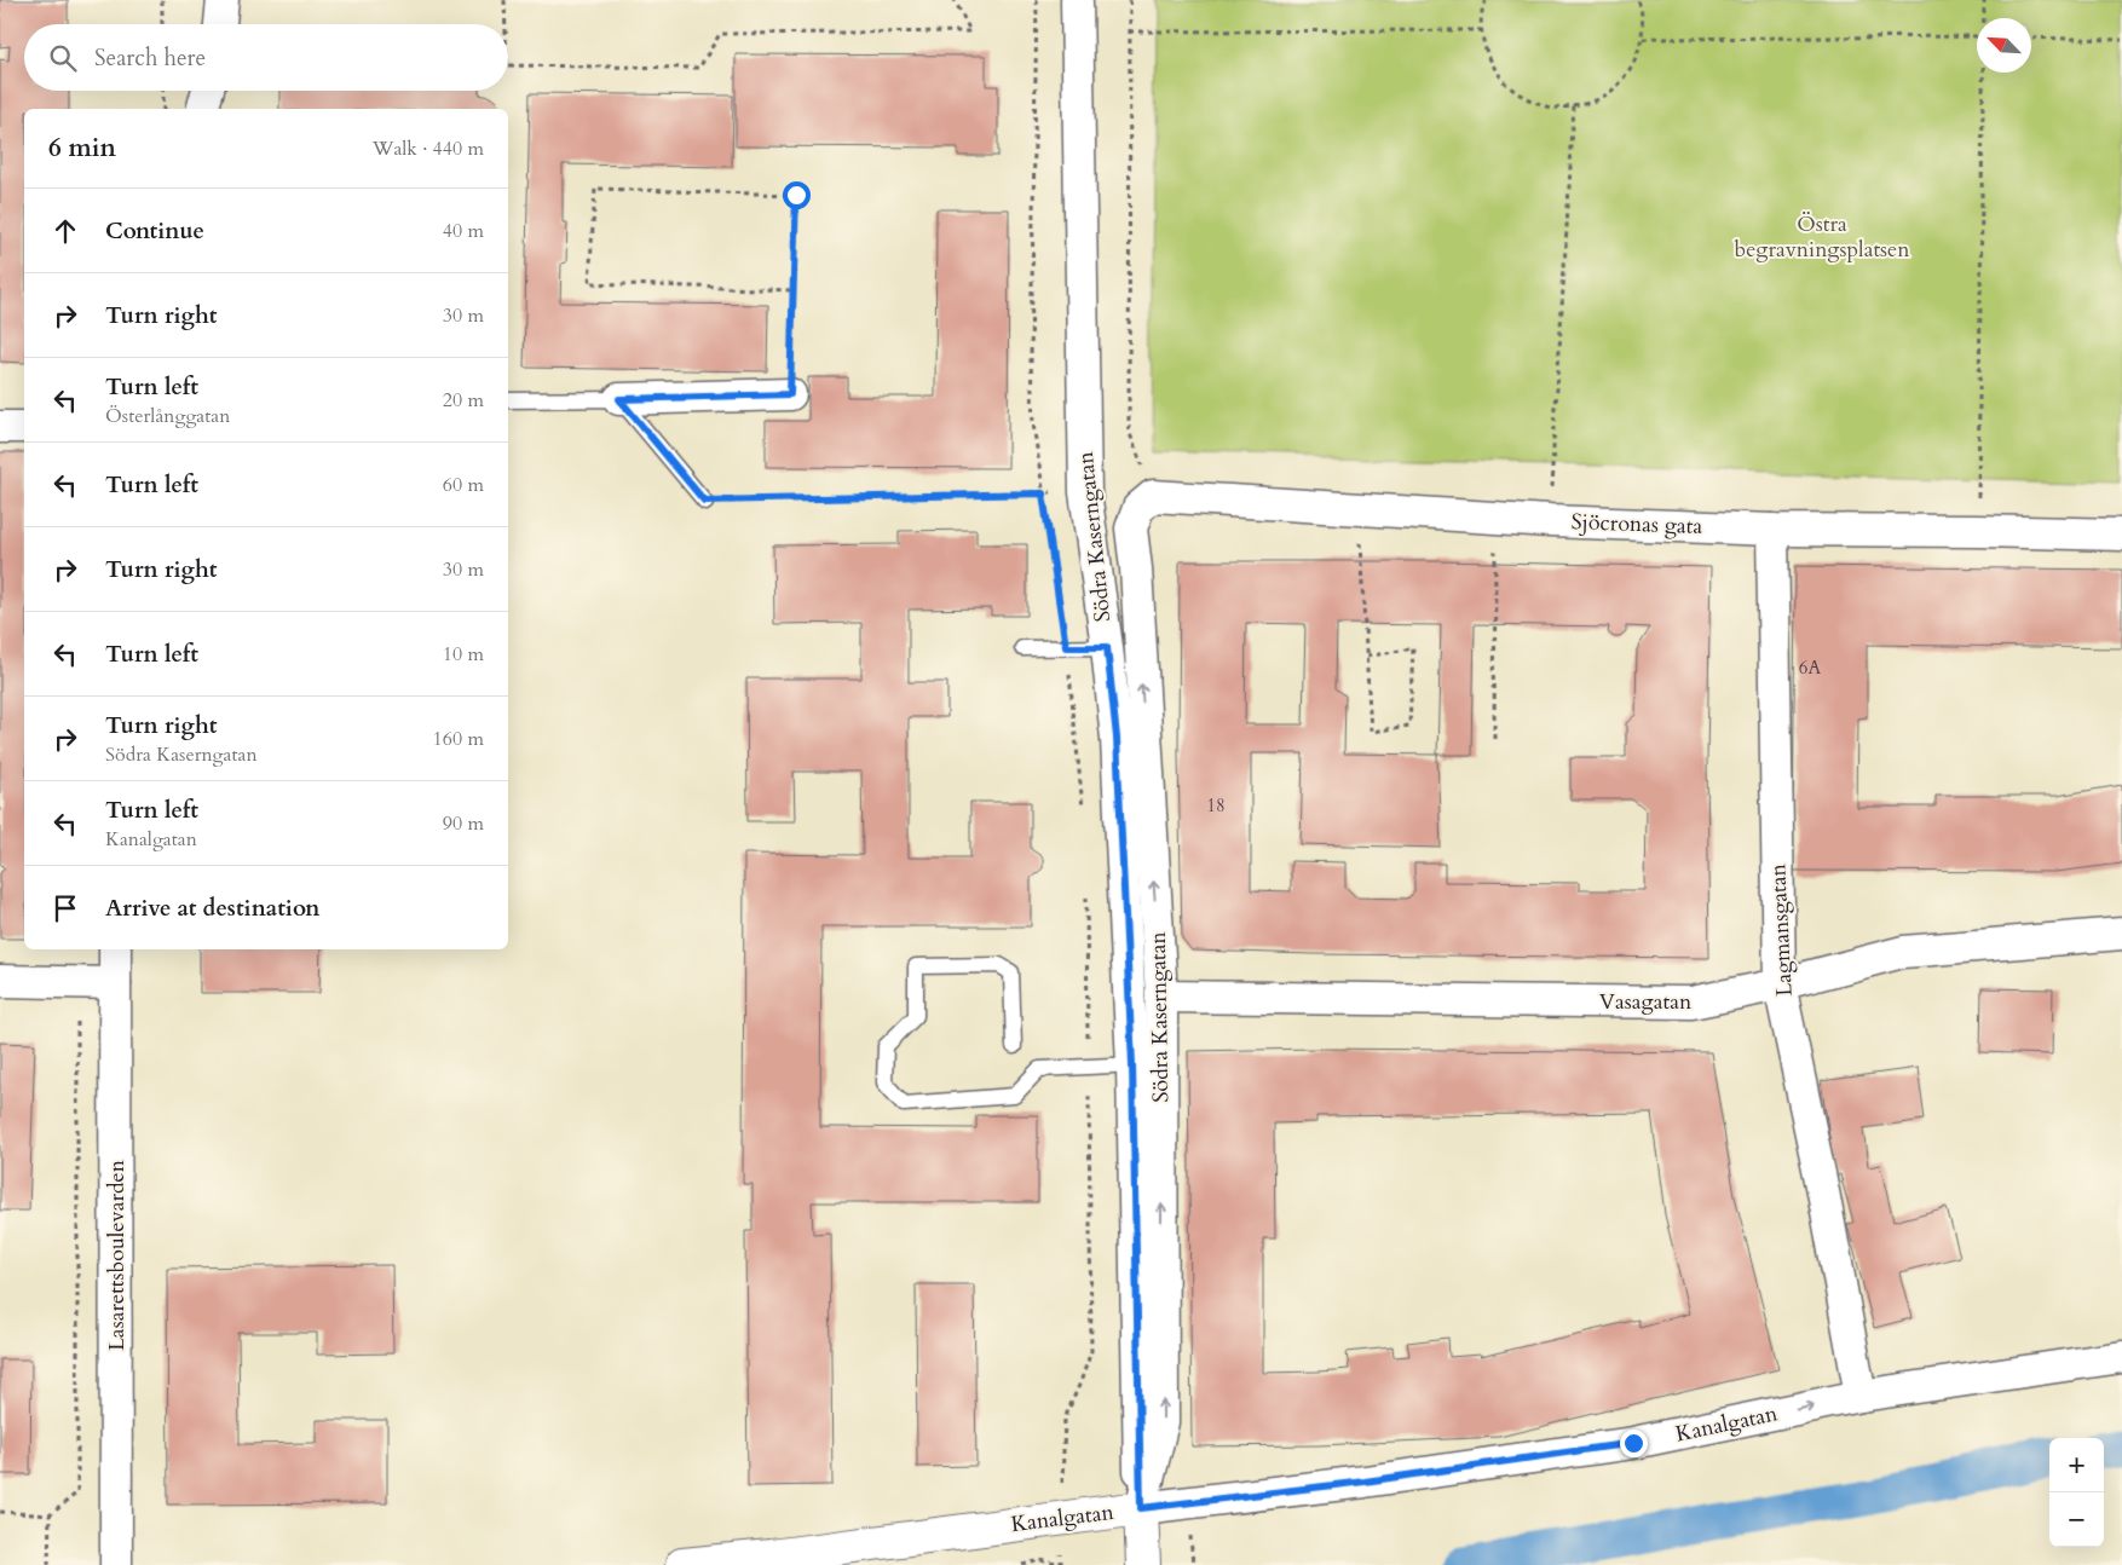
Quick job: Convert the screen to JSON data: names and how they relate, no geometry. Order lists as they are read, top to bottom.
{
  "streets": {
    "street": [
      "Sjöcronas gata",
      "Södra Kaserngatan",
      "Lagmansgatan",
      "Vasagatan",
      "Lasarettsboulevarden",
      "Kanalgatan"
    ]
  },
  "crossings": [
    ["Sjöcronas gata", "Södra Kaserngatan"],
    ["Sjöcronas gata", "Lagmansgatan"],
    ["Södra Kaserngatan", "Vasagatan"],
    ["Södra Kaserngatan", "Kanalgatan"],
    ["Lagmansgatan", "Vasagatan"],
    ["Lagmansgatan", "Kanalgatan"]
  ],
  "one_way": ["Kanalgatan"],
  "parks": ["Östra begravningsplatsen"],
  "house_numbers": ["6A", "18"],
  "north": "top left",
  "page": {
    "search": "Search here",
    "heading": ["6 min", "Walk · 440 m"],
    "list": [
      ["Continue", "40 m"],
      ["Turn right", "30 m"],
      ["Turn left", "Österlånggatan", "20 m"],
      ["Turn left", "60 m"],
      ["Turn right", "30 m"],
      ["Turn left", "10 m"],
      ["Turn right", "Södra Kaserngatan", "160 m"],
      ["Turn left", "Kanalgatan", "90 m"],
      "Arrive at destination"
    ],
    "map_buttons": ["+", "−"]
  }
}
